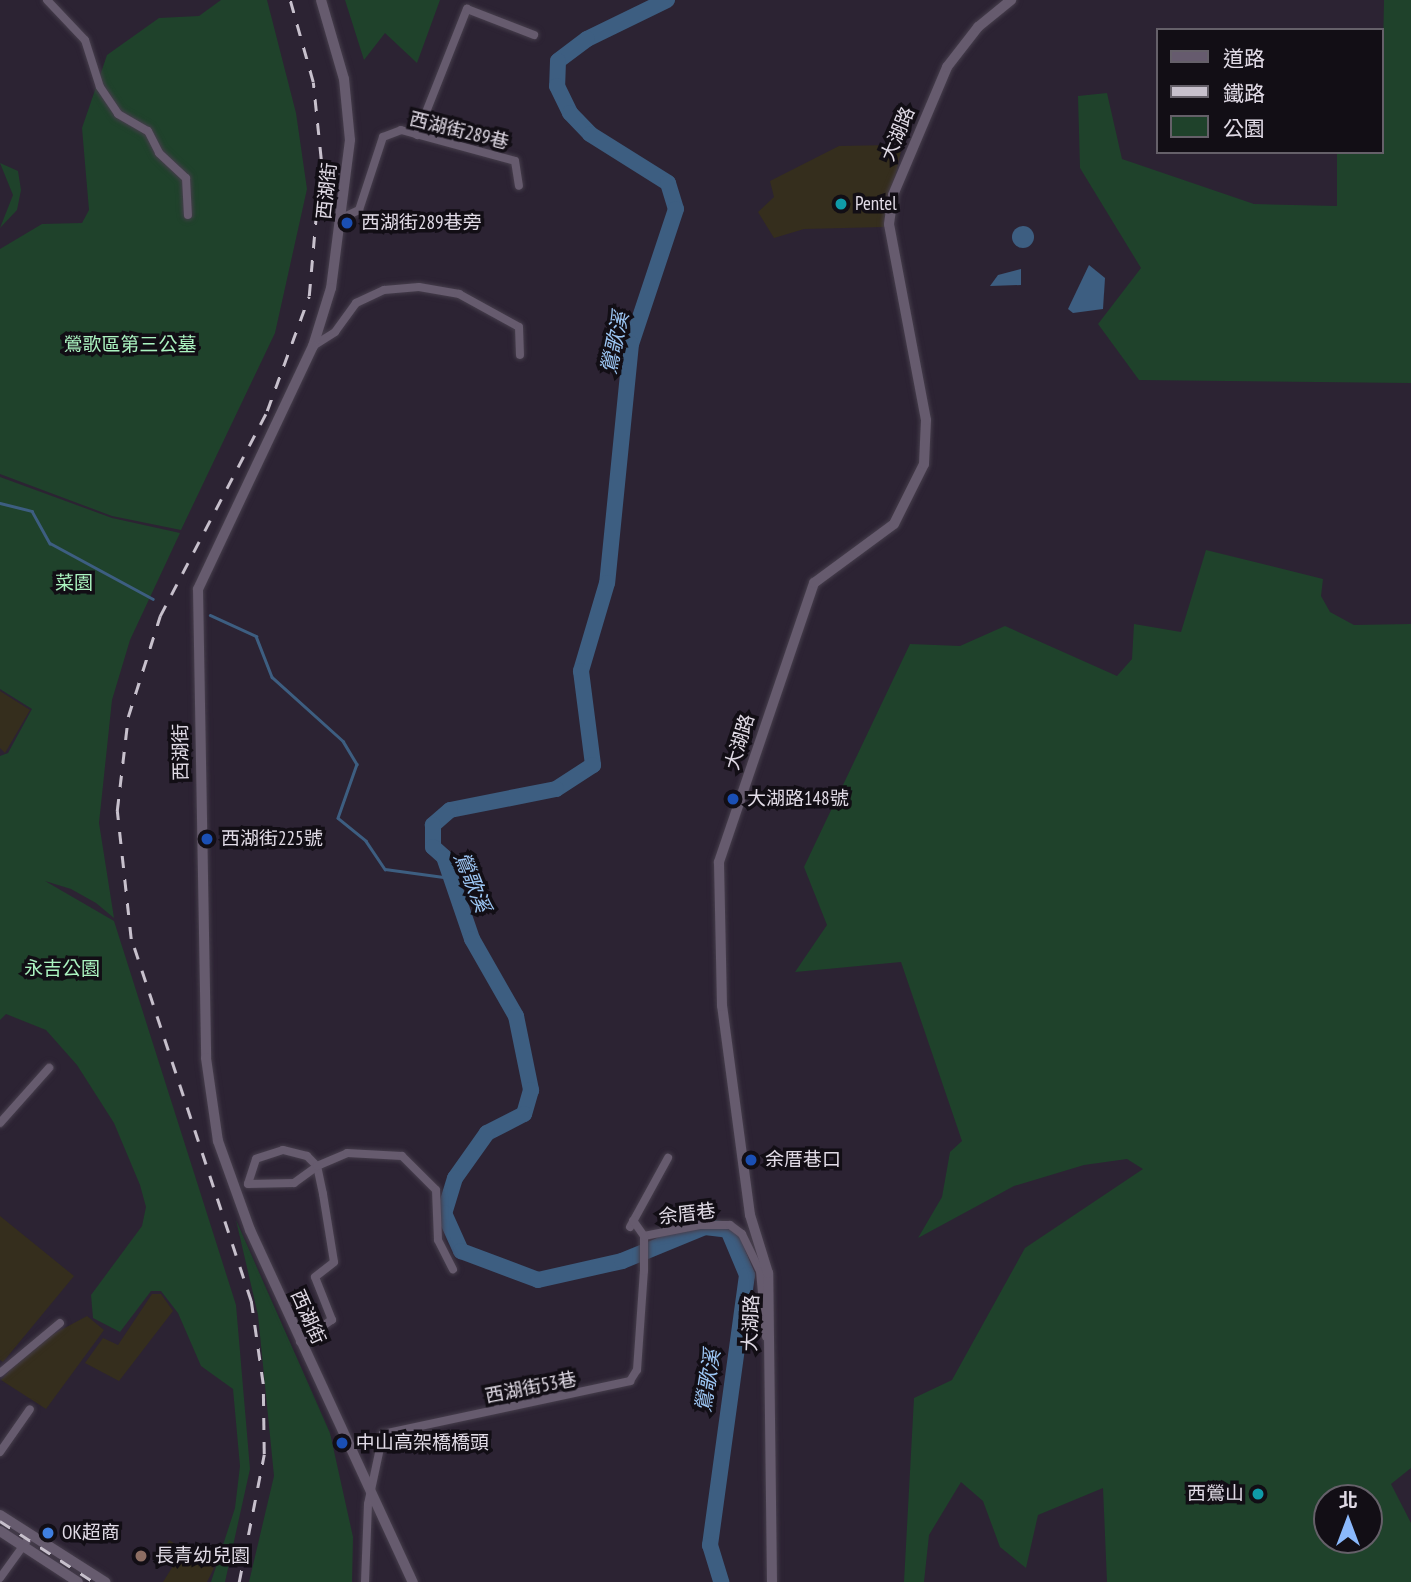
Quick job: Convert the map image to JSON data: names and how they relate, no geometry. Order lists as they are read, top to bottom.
{
  "streets": {
    "street": [
      "西湖街289巷",
      "大湖路",
      "西湖街",
      "余厝巷",
      "西湖街53巷"
    ]
  },
  "crossings": [
    ["西湖街289巷", "西湖街"],
    ["大湖路", "余厝巷"],
    ["西湖街", "西湖街53巷"],
    ["余厝巷", "西湖街53巷"]
  ],
  "water": ["鶯歌溪"],
  "parks": ["鶯歌區第三公墓", "菜園", "永吉公園"],
  "places": [
    "Pentel",
    "西湖街289巷旁",
    "大湖路148號",
    "西湖街225號",
    "余厝巷口",
    "中山高架橋橋頭",
    "西鶯山",
    "OK超商",
    "長青幼兒園"
  ],
  "legend": ["道路", "鐵路", "公園"],
  "north": "top"
}
